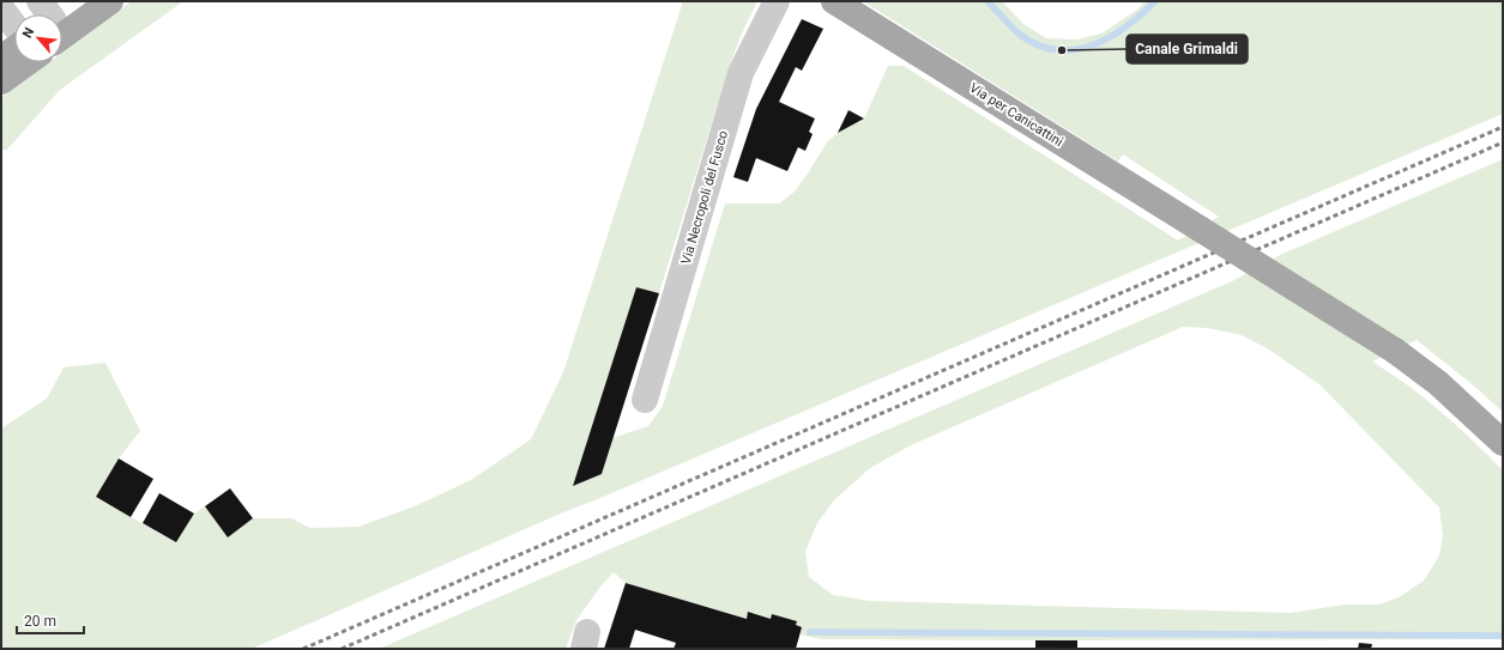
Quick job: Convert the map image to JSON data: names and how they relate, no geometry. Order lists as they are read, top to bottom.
{
  "streets": {
    "main road": ["Via per Canicattini"],
    "street": ["Via Necropoli del Fusco"]
  },
  "places": ["Canale Grimaldi"],
  "scale_bar": "20 m",
  "north": "top left"
}
